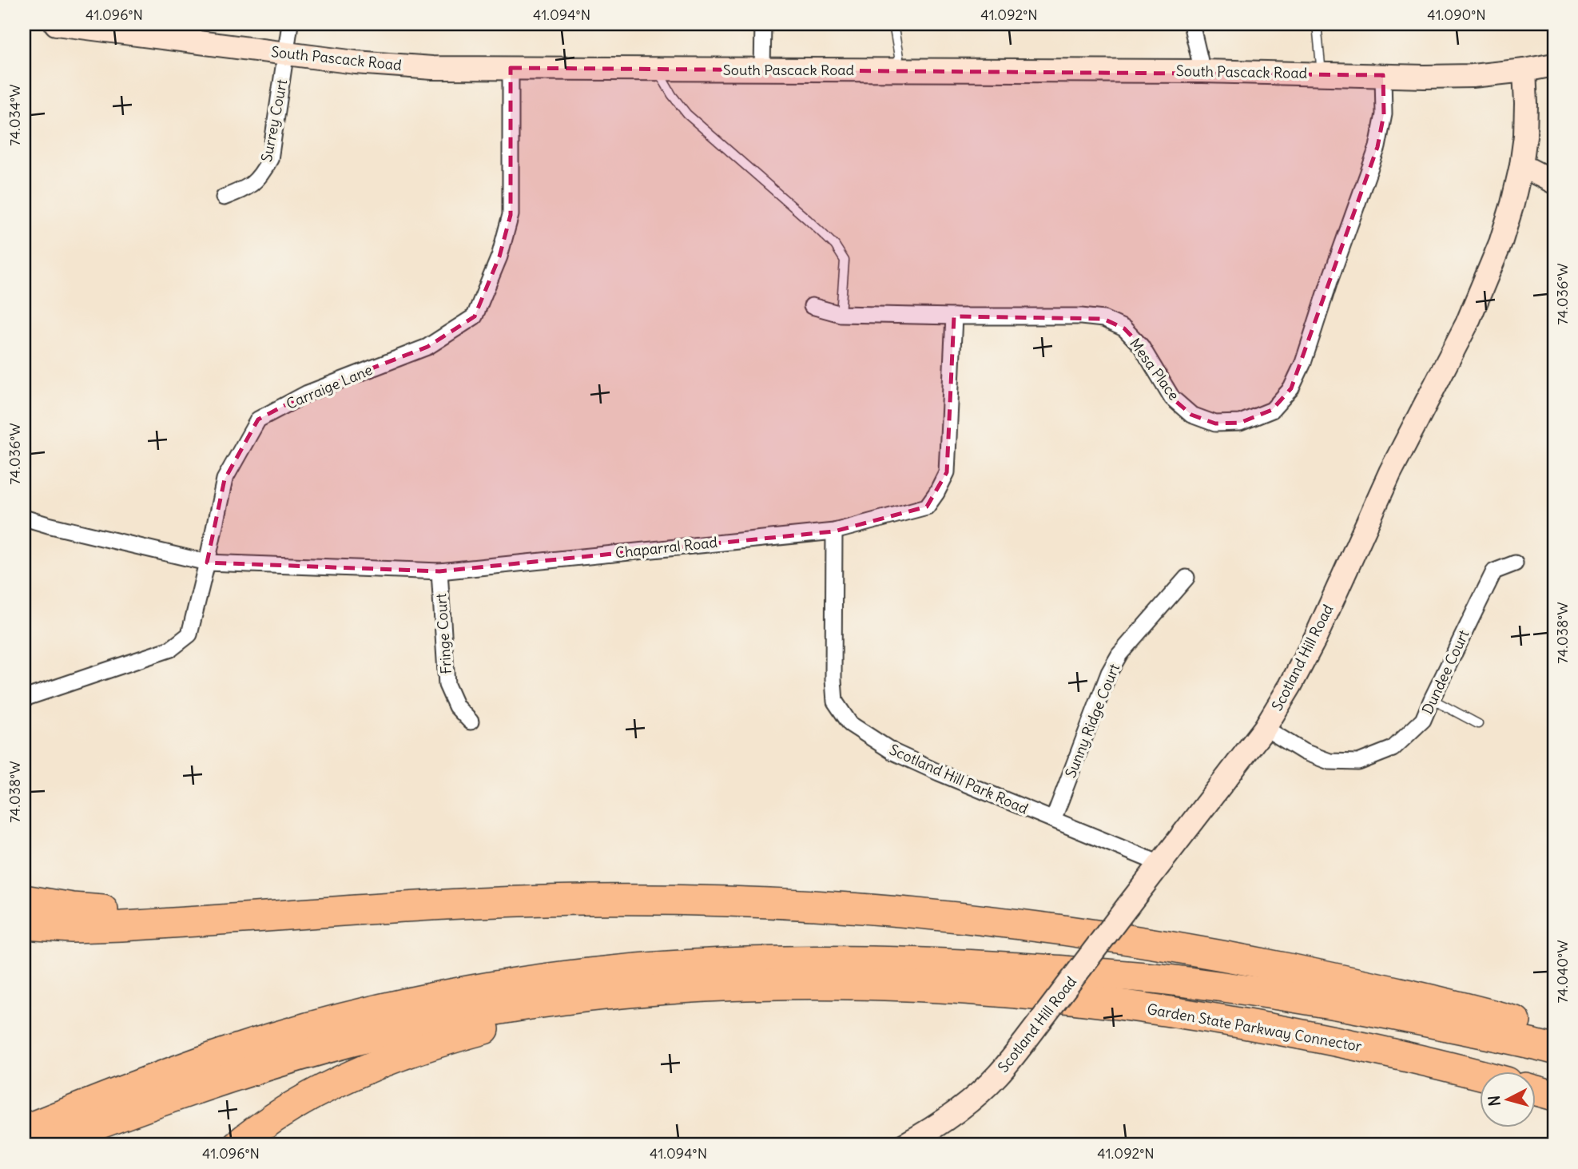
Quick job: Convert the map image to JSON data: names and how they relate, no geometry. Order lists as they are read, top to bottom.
{
  "streets": {
    "highway": ["Garden State Parkway Connector"],
    "street": [
      "South Pascack Road",
      "Surrey Court",
      "Mesa Place",
      "Carraige Lane",
      "Chaparral Road",
      "Fringe Court",
      "Scotland Hill Road",
      "Dundee Court",
      "Sunny Ridge Court",
      "Scotland Hill Park Road"
    ]
  },
  "crossings": [
    ["South Pascack Road", "Surrey Court"],
    ["South Pascack Road", "Mesa Place"],
    ["South Pascack Road", "Carraige Lane"],
    ["South Pascack Road", "Scotland Hill Road"],
    ["Mesa Place", "Chaparral Road"],
    ["Carraige Lane", "Chaparral Road"],
    ["Chaparral Road", "Fringe Court"],
    ["Chaparral Road", "Scotland Hill Park Road"],
    ["Scotland Hill Road", "Dundee Court"],
    ["Scotland Hill Road", "Scotland Hill Park Road"],
    ["Sunny Ridge Court", "Scotland Hill Park Road"]
  ],
  "north": "left",
  "coordinates": [
    "41.096°N",
    "41.094°N",
    "41.092°N",
    "41.090°N",
    "74.034°W",
    "74.036°W",
    "74.038°W",
    "74.040°W"
  ]
}
